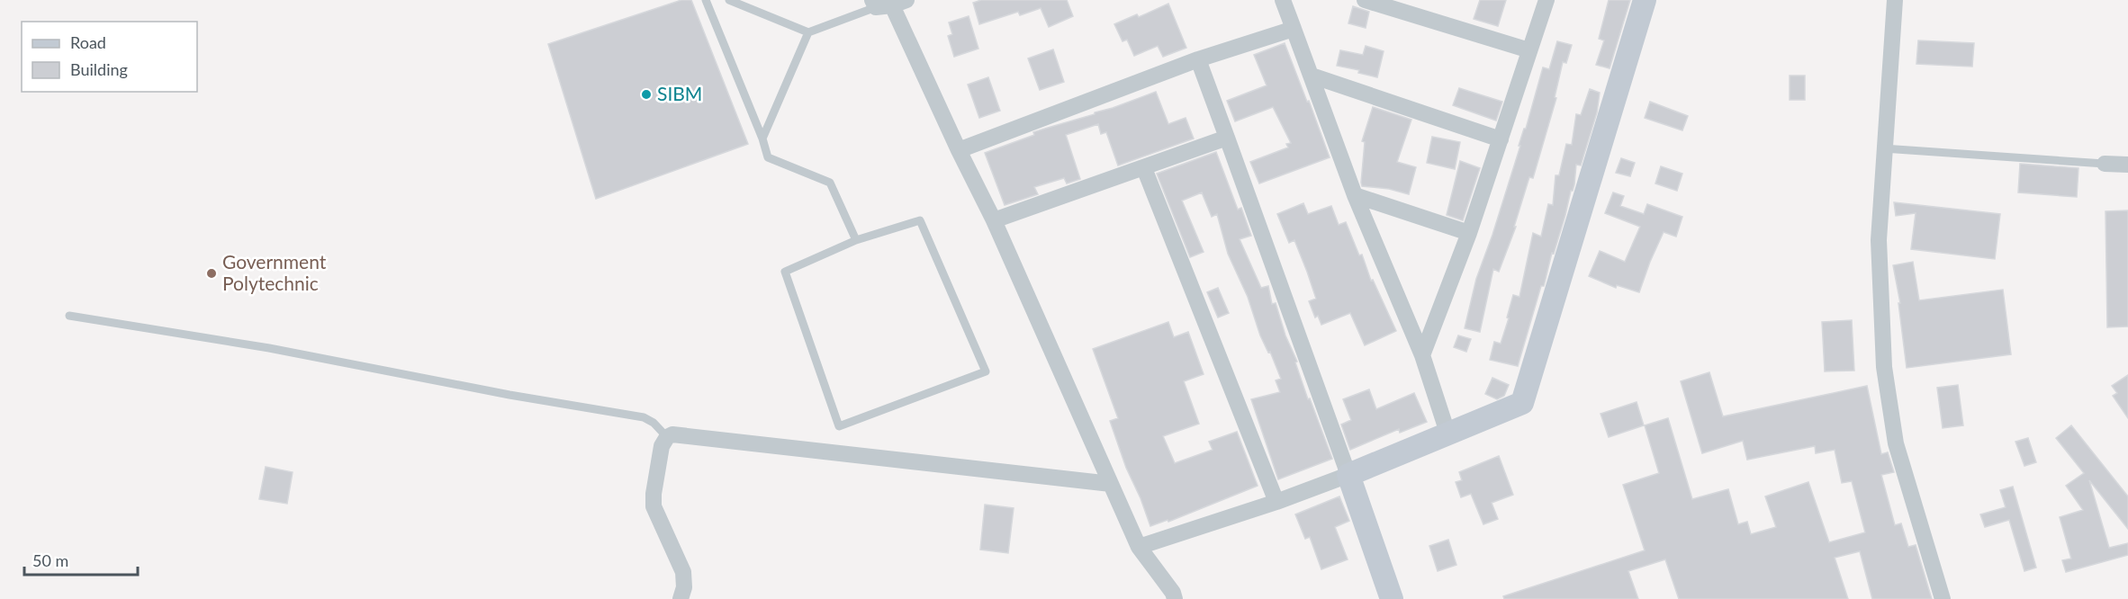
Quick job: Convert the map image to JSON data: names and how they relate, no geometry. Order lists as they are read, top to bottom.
{
  "places": ["SIBM", "Government Polytechnic"],
  "legend": ["Road", "Building"],
  "scale_bar": "50 m"
}
